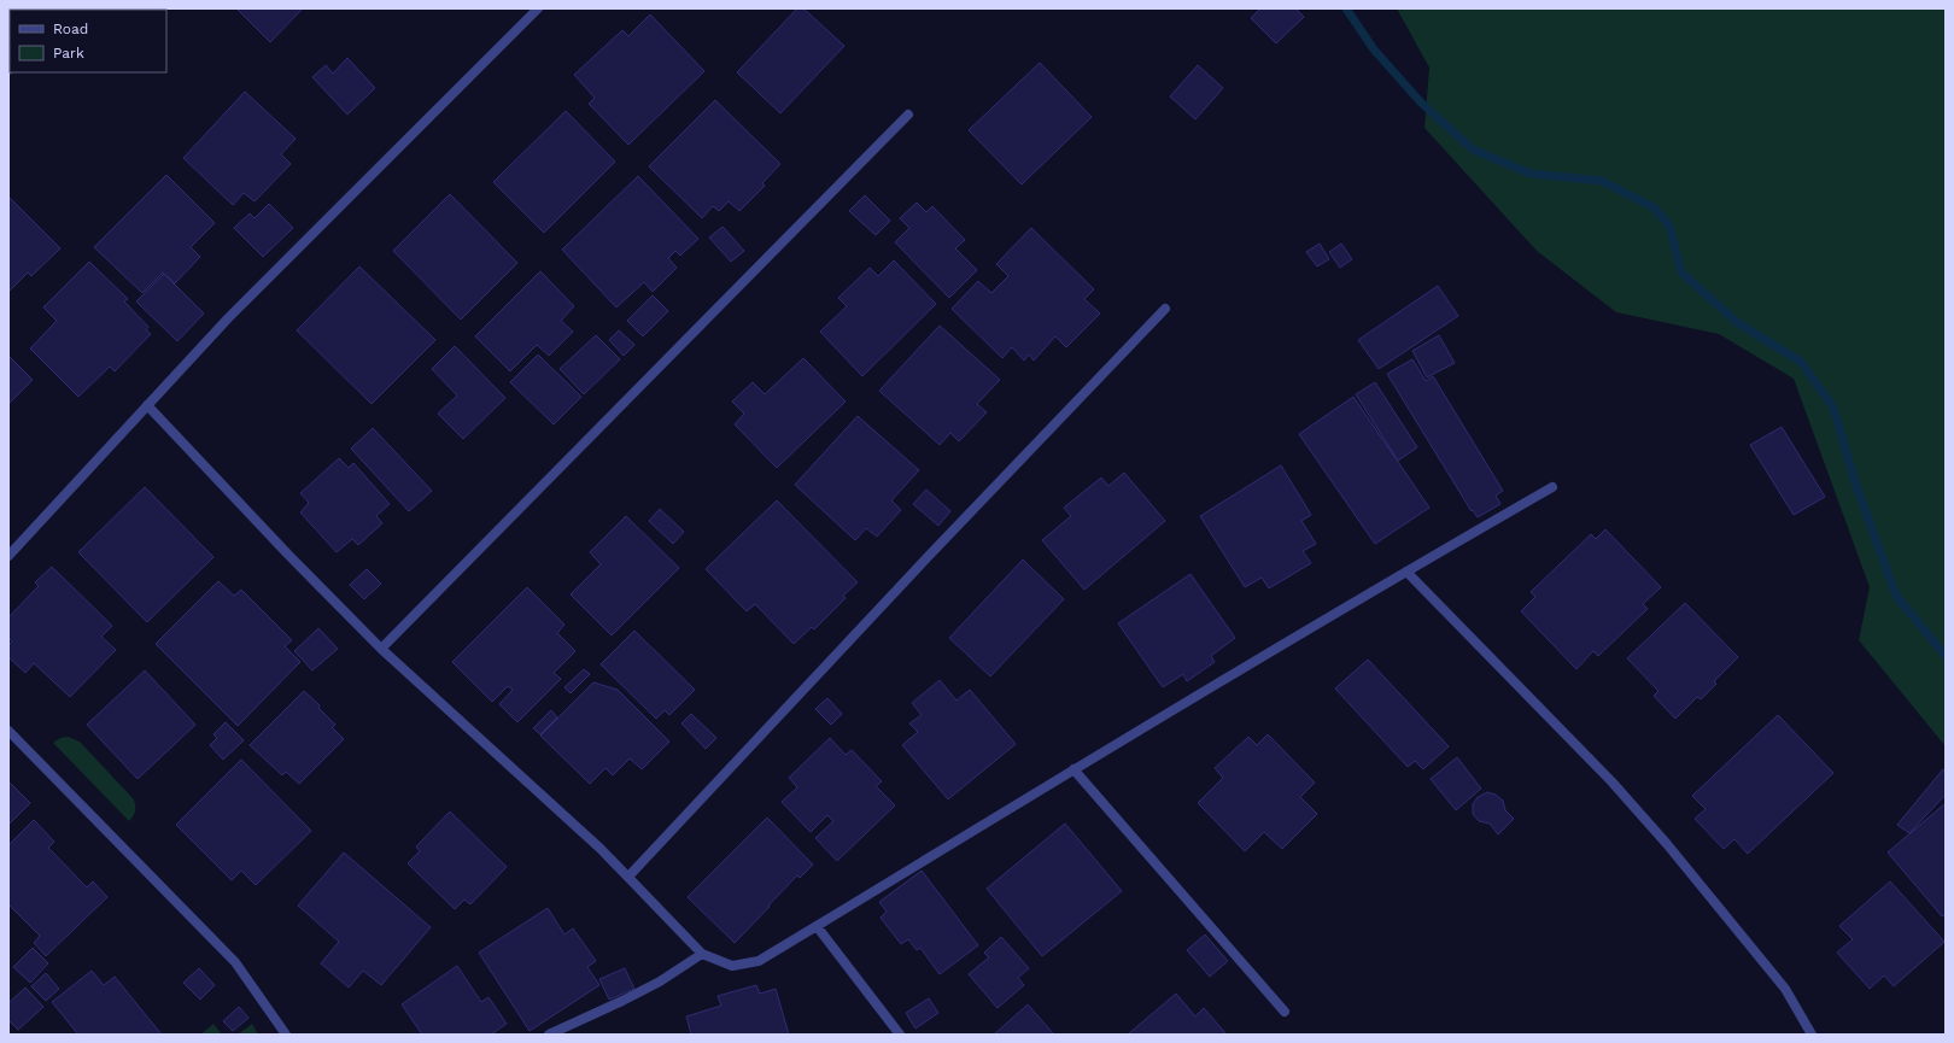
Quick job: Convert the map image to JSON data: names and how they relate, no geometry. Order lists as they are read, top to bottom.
{
  "legend": ["Road", "Park"]
}
